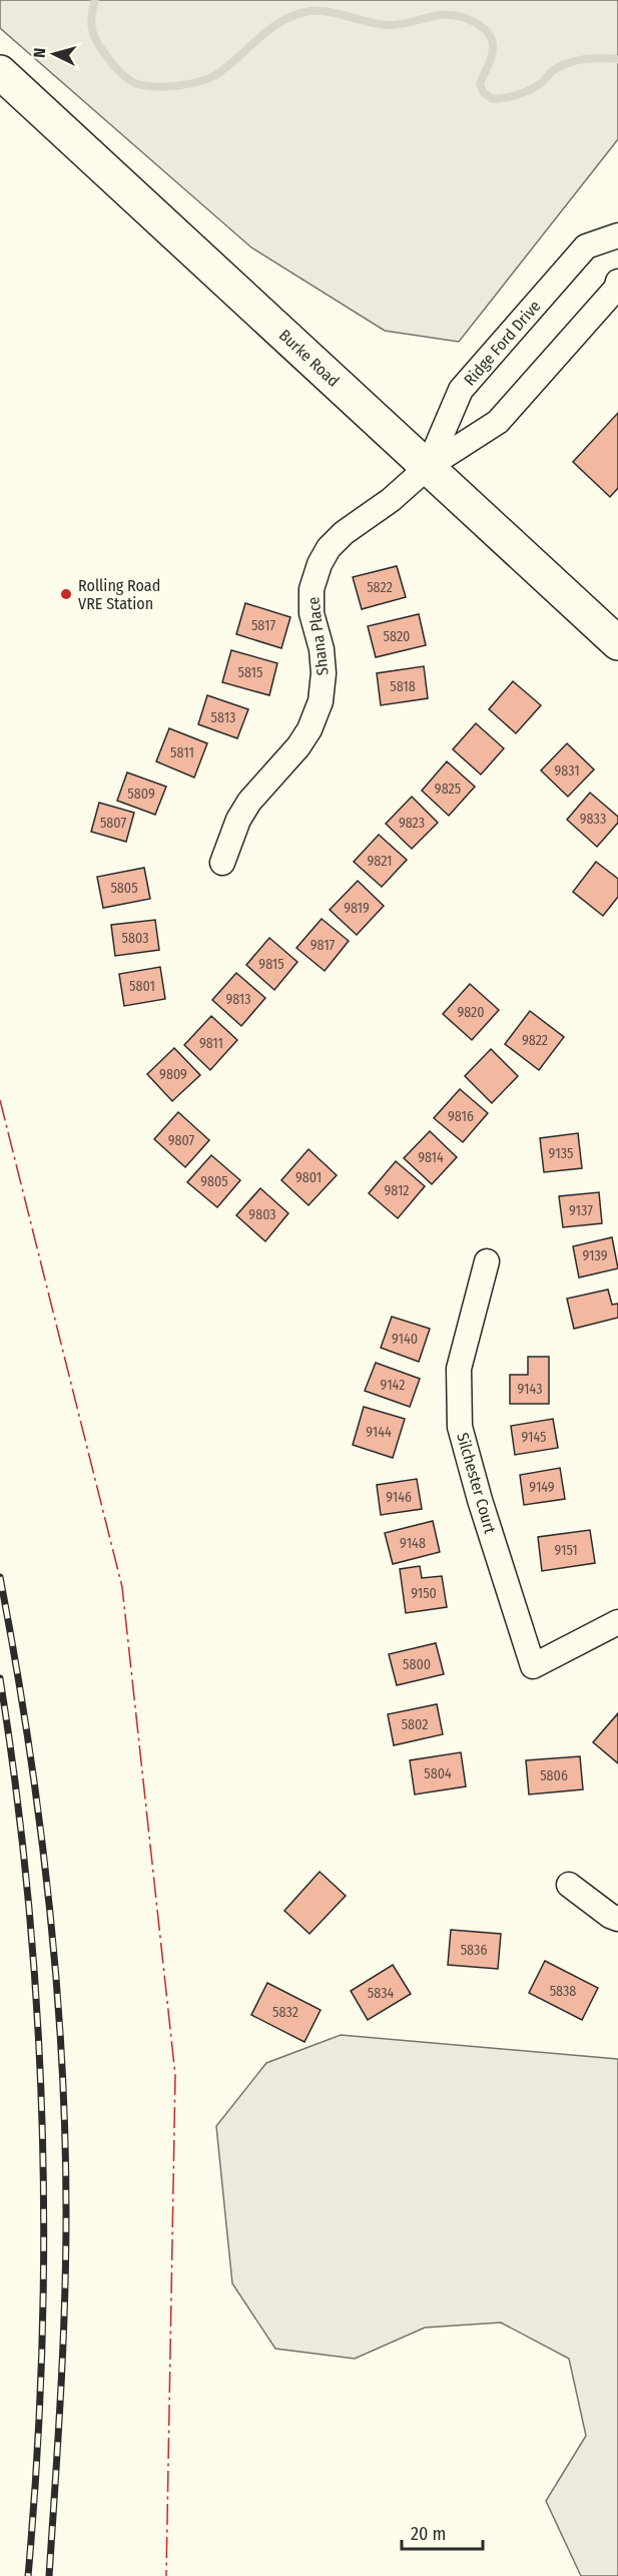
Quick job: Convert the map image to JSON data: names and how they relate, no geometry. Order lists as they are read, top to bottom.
{
  "streets": {
    "street": [
      "Ridge Ford Drive",
      "Burke Road",
      "Shana Place",
      "Silchester Court"
    ]
  },
  "crossings": [
    ["Ridge Ford Drive", "Burke Road"],
    ["Ridge Ford Drive", "Shana Place"],
    ["Burke Road", "Shana Place"]
  ],
  "places": ["Rolling Road VRE Station"],
  "house_numbers": [
    "5822",
    "5817",
    "5820",
    "5815",
    "5818",
    "5813",
    "5811",
    "9831",
    "9825",
    "5809",
    "9833",
    "5807",
    "9823",
    "9821",
    "5805",
    "9819",
    "5803",
    "9817",
    "9815",
    "5801",
    "9813",
    "9820",
    "9822",
    "9811",
    "9809",
    "9816",
    "9807",
    "9135",
    "9814",
    "9801",
    "9805",
    "9812",
    "9137",
    "9803",
    "9139",
    "9140",
    "9142",
    "9143",
    "9144",
    "9145",
    "9149",
    "9146",
    "9148",
    "9151",
    "9150",
    "5800",
    "5802",
    "5804",
    "5806",
    "5836",
    "5838",
    "5834",
    "5832"
  ],
  "scale_bar": "20 m",
  "north": "left"
}
